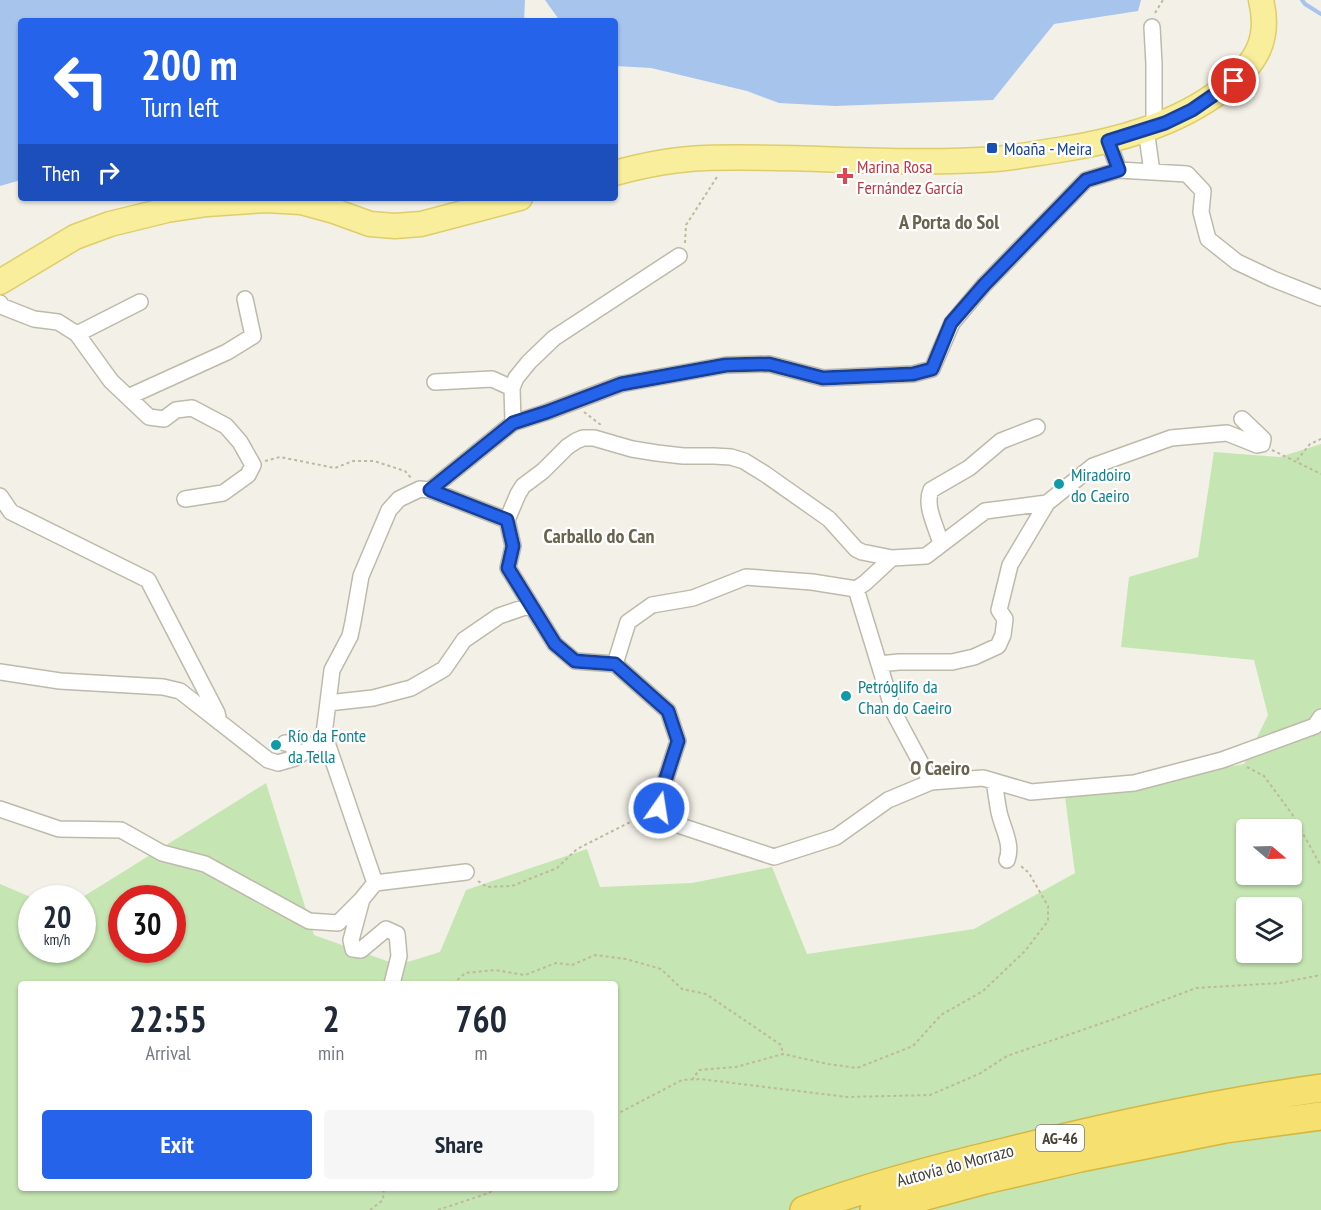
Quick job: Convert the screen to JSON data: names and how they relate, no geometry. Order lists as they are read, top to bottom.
{
  "streets": {
    "highway": ["AG-46", "Autovía do Morrazo"]
  },
  "districts": ["A Porta do Sol", "Carballo do Can", "O Caeiro"],
  "places": {
    "transit": ["Moaña - Meira"],
    "health": ["Marina Rosa Fernández García"],
    "other": ["Miradoiro do Caeiro", "Petróglifo da Chan do Caeiro", "Río da Fonte da Tella"]
  },
  "north": "right",
  "page": {
    "turn": ["200 m", "Turn left"],
    "then": "Then",
    "speed": "20 km/h",
    "limit": "30",
    "eta": [
      "22:55",
      "Arrival",
      "2",
      "min",
      "760",
      "m"
    ],
    "buttons": ["Exit", "Share"]
  }
}
